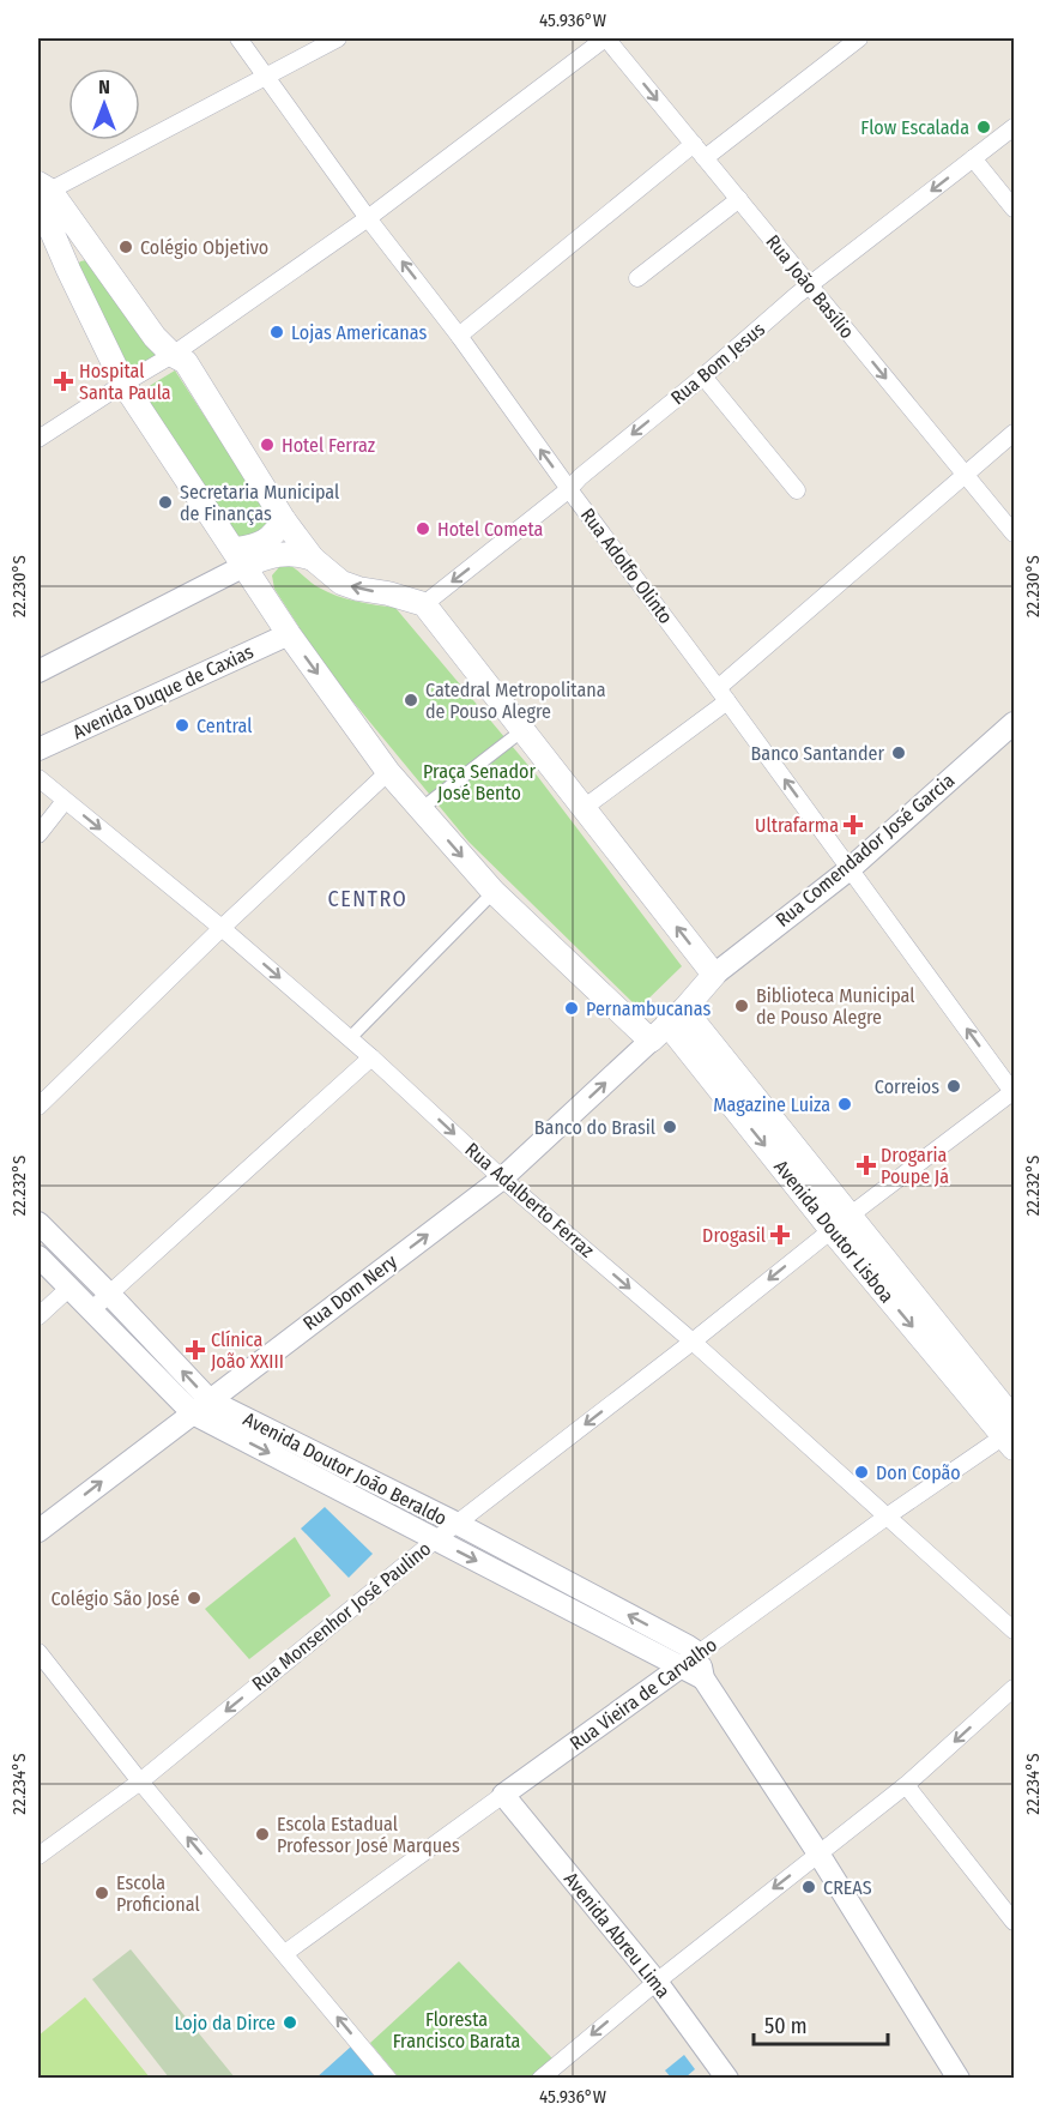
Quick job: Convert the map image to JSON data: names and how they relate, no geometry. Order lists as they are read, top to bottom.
{
  "streets": {
    "main road": ["Avenida Doutor Lisboa"],
    "street": [
      "Rua João Basílio",
      "Rua Bom Jesus",
      "Rua Adolfo Olinto",
      "Avenida Duque de Caxias",
      "Rua Comendador José Garcia",
      "Rua Adalberto Ferraz",
      "Rua Dom Nery",
      "Avenida Doutor João Beraldo",
      "Rua Monsenhor José Paulino",
      "Rua Vieira de Carvalho",
      "Avenida Abreu Lima"
    ]
  },
  "crossings": [
    ["Rua João Basílio", "Rua Bom Jesus"],
    ["Rua Bom Jesus", "Rua Adolfo Olinto"],
    ["Rua Adolfo Olinto", "Rua Comendador José Garcia"],
    ["Rua Adolfo Olinto", "Rua Monsenhor José Paulino"],
    ["Rua Adalberto Ferraz", "Rua Dom Nery"],
    ["Rua Adalberto Ferraz", "Rua Monsenhor José Paulino"],
    ["Rua Adalberto Ferraz", "Rua Vieira de Carvalho"],
    ["Avenida Doutor Lisboa", "Rua Dom Nery"],
    ["Avenida Doutor Lisboa", "Rua Monsenhor José Paulino"],
    ["Avenida Doutor Lisboa", "Rua Vieira de Carvalho"],
    ["Rua Dom Nery", "Avenida Doutor João Beraldo"],
    ["Avenida Doutor João Beraldo", "Rua Monsenhor José Paulino"],
    ["Avenida Doutor João Beraldo", "Rua Vieira de Carvalho"],
    ["Rua Vieira de Carvalho", "Avenida Abreu Lima"]
  ],
  "one_way": [
    "Rua Bom Jesus",
    "Rua Adolfo Olinto",
    "Rua Adalberto Ferraz",
    "Rua Monsenhor José Paulino"
  ],
  "districts": ["CENTRO"],
  "parks": ["Praça Senador José Bento", "Floresta Francisco Barata"],
  "places": {
    "other": [
      "Flow Escalada",
      "Colégio Objetivo",
      "Lojas Americanas",
      "Hotel Ferraz",
      "Secretaria Municipal de Finanças",
      "Hotel Cometa",
      "Catedral Metropolitana de Pouso Alegre",
      "Central",
      "Banco Santander",
      "Biblioteca Municipal de Pouso Alegre",
      "Pernambucanas",
      "Correios",
      "Magazine Luiza",
      "Banco do Brasil",
      "Don Copão",
      "Colégio São José",
      "Escola Estadual Professor José Marques",
      "CREAS",
      "Escola Proficional",
      "Lojo da Dirce"
    ],
    "health": [
      "Hospital Santa Paula",
      "Ultrafarma",
      "Drogaria Poupe Já",
      "Drogasil",
      "Clínica João XXIII"
    ]
  },
  "scale_bar": "50 m",
  "north": "top",
  "coordinates": [
    "45.936°W",
    "22.230°S",
    "22.232°S",
    "22.234°S"
  ]
}
